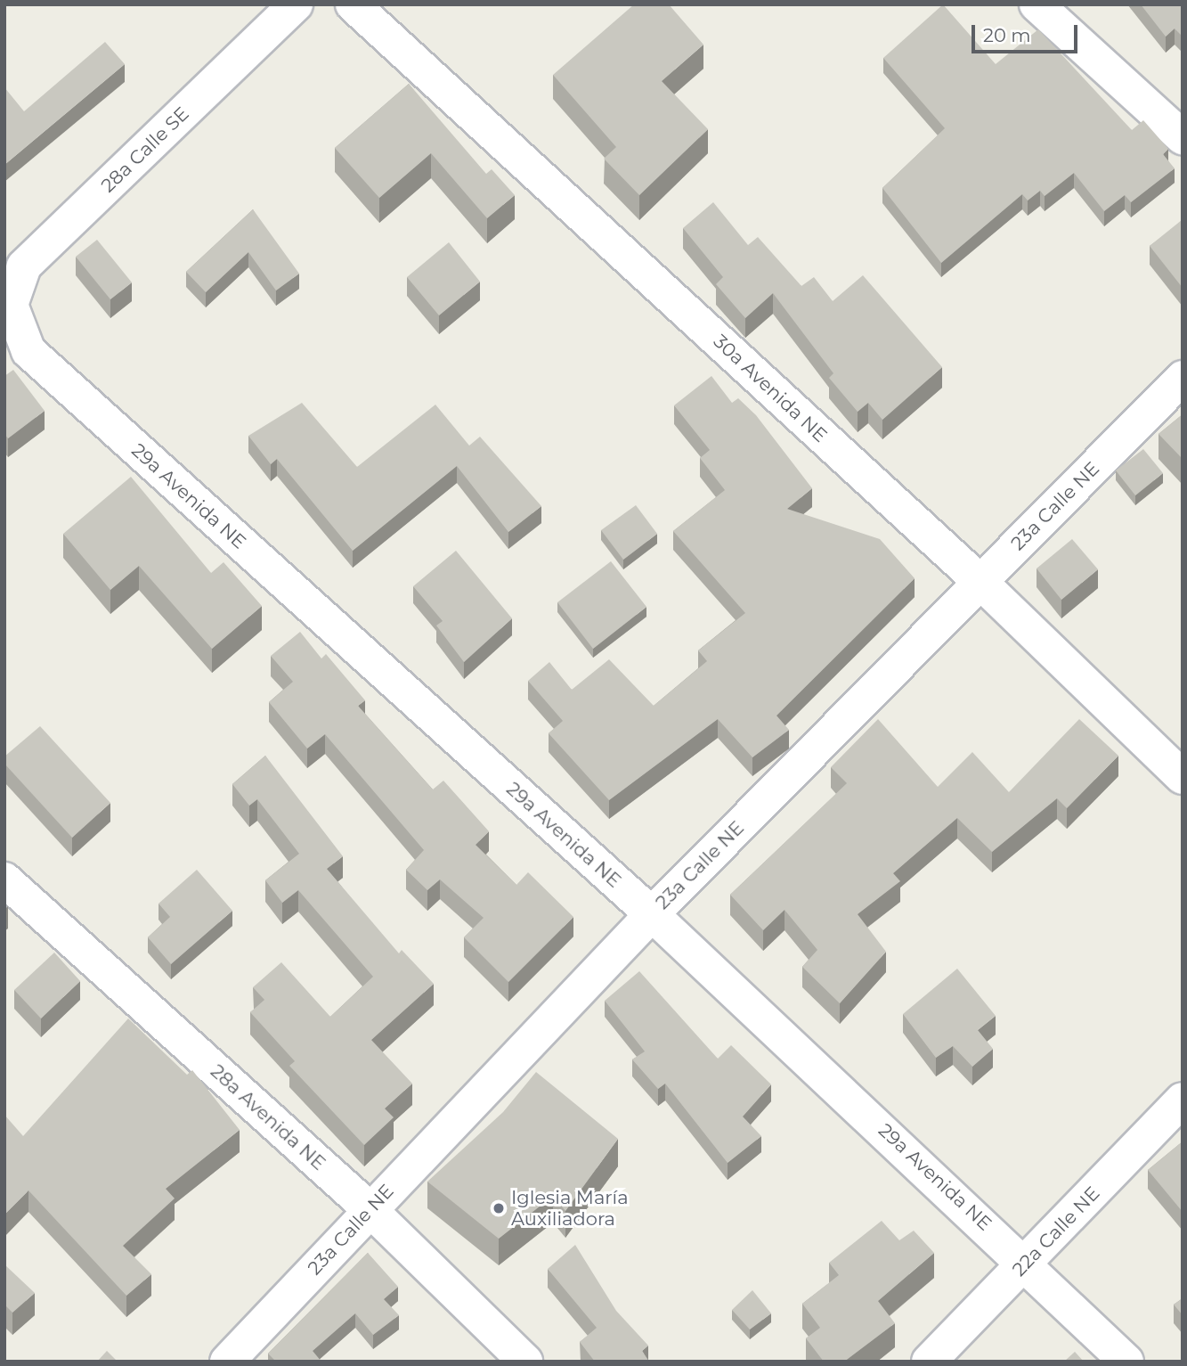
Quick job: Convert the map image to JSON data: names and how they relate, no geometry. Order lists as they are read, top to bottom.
{
  "streets": {
    "street": [
      "28a Calle SE",
      "30a Avenida NE",
      "29a Avenida NE",
      "23a Calle NE",
      "28a Avenida NE",
      "22a Calle NE"
    ]
  },
  "crossings": [
    ["28a Calle SE", "29a Avenida NE"],
    ["30a Avenida NE", "23a Calle NE"],
    ["29a Avenida NE", "23a Calle NE"],
    ["29a Avenida NE", "22a Calle NE"],
    ["23a Calle NE", "28a Avenida NE"]
  ],
  "places": ["Iglesia María Auxiliadora"],
  "scale_bar": "20 m"
}
